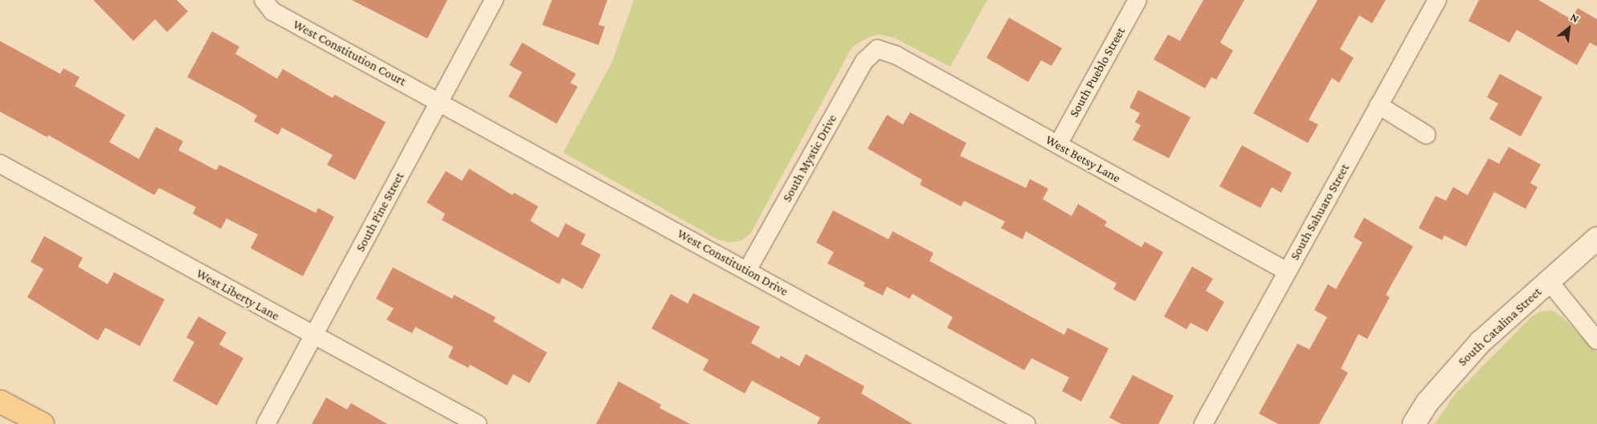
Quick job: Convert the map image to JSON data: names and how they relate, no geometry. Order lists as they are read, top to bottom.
{
  "streets": {
    "street": [
      "West Constitution Court",
      "South Pueblo Street",
      "South Mystic Drive",
      "West Betsy Lane",
      "South Pine Street",
      "South Sahuaro Street",
      "West Constitution Drive",
      "West Liberty Lane",
      "South Catalina Street"
    ]
  },
  "crossings": [
    ["West Constitution Court", "South Pine Street"],
    ["West Constitution Court", "West Constitution Drive"],
    ["South Pueblo Street", "West Betsy Lane"],
    ["South Mystic Drive", "West Betsy Lane"],
    ["South Mystic Drive", "West Constitution Drive"],
    ["West Betsy Lane", "South Sahuaro Street"],
    ["South Pine Street", "West Constitution Drive"],
    ["South Pine Street", "West Liberty Lane"]
  ],
  "north": "top right"
}
